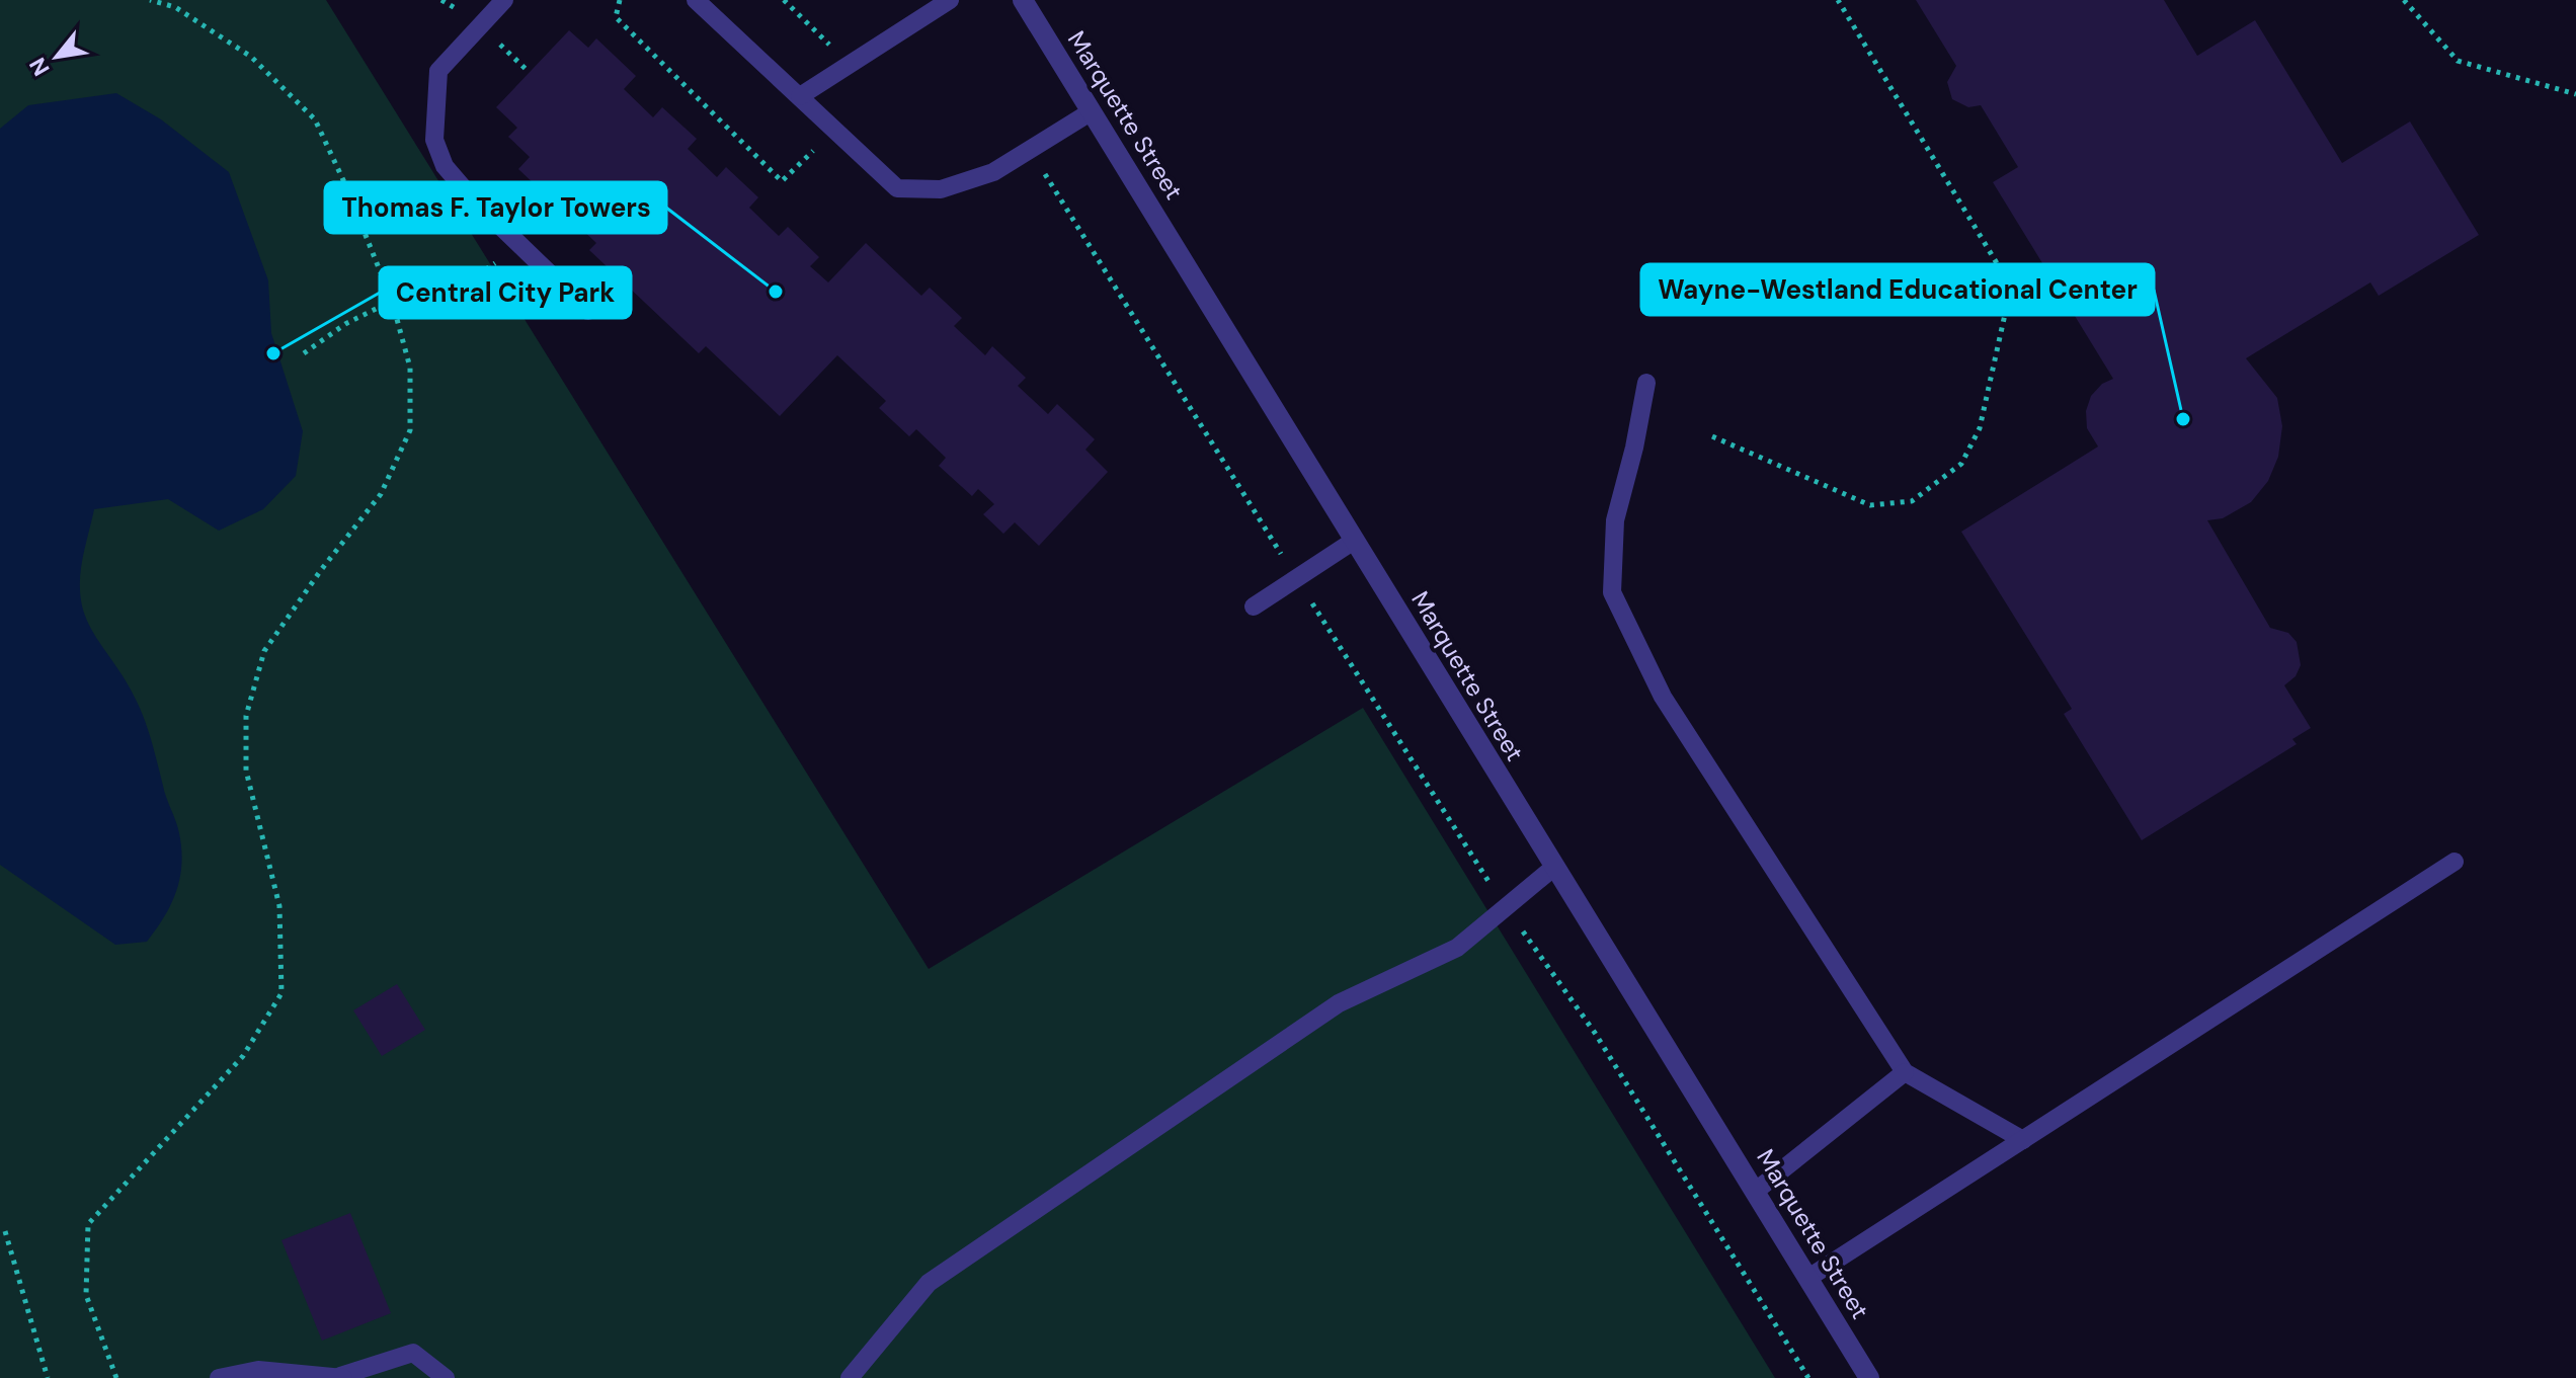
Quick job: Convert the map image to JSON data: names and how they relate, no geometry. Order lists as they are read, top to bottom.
{
  "streets": {
    "street": ["Marquette Street"]
  },
  "places": ["Thomas F. Taylor Towers", "Central City Park", "Wayne-Westland Educational Center"],
  "north": "bottom left"
}
